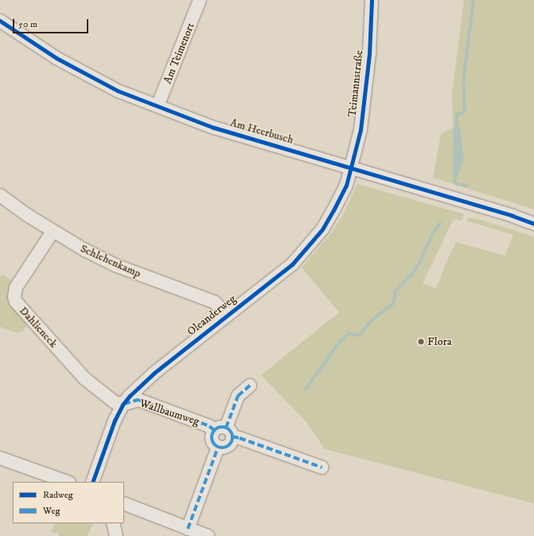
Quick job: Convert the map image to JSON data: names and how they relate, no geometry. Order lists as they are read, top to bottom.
{
  "streets": {
    "street": [
      "Am Teimenort",
      "Teimannstraße",
      "Am Heerbusch",
      "Schlehenkamp",
      "Oleanderweg",
      "Dahlieneck",
      "Wallbaumweg"
    ]
  },
  "crossings": [
    ["Am Teimenort", "Am Heerbusch"],
    ["Teimannstraße", "Am Heerbusch"],
    ["Teimannstraße", "Oleanderweg"],
    ["Am Heerbusch", "Oleanderweg"],
    ["Schlehenkamp", "Oleanderweg"],
    ["Schlehenkamp", "Dahlieneck"],
    ["Oleanderweg", "Dahlieneck"],
    ["Oleanderweg", "Wallbaumweg"],
    ["Dahlieneck", "Wallbaumweg"]
  ],
  "places": ["Flora"],
  "legend": ["Radweg", "Weg"],
  "scale_bar": "50 m"
}
